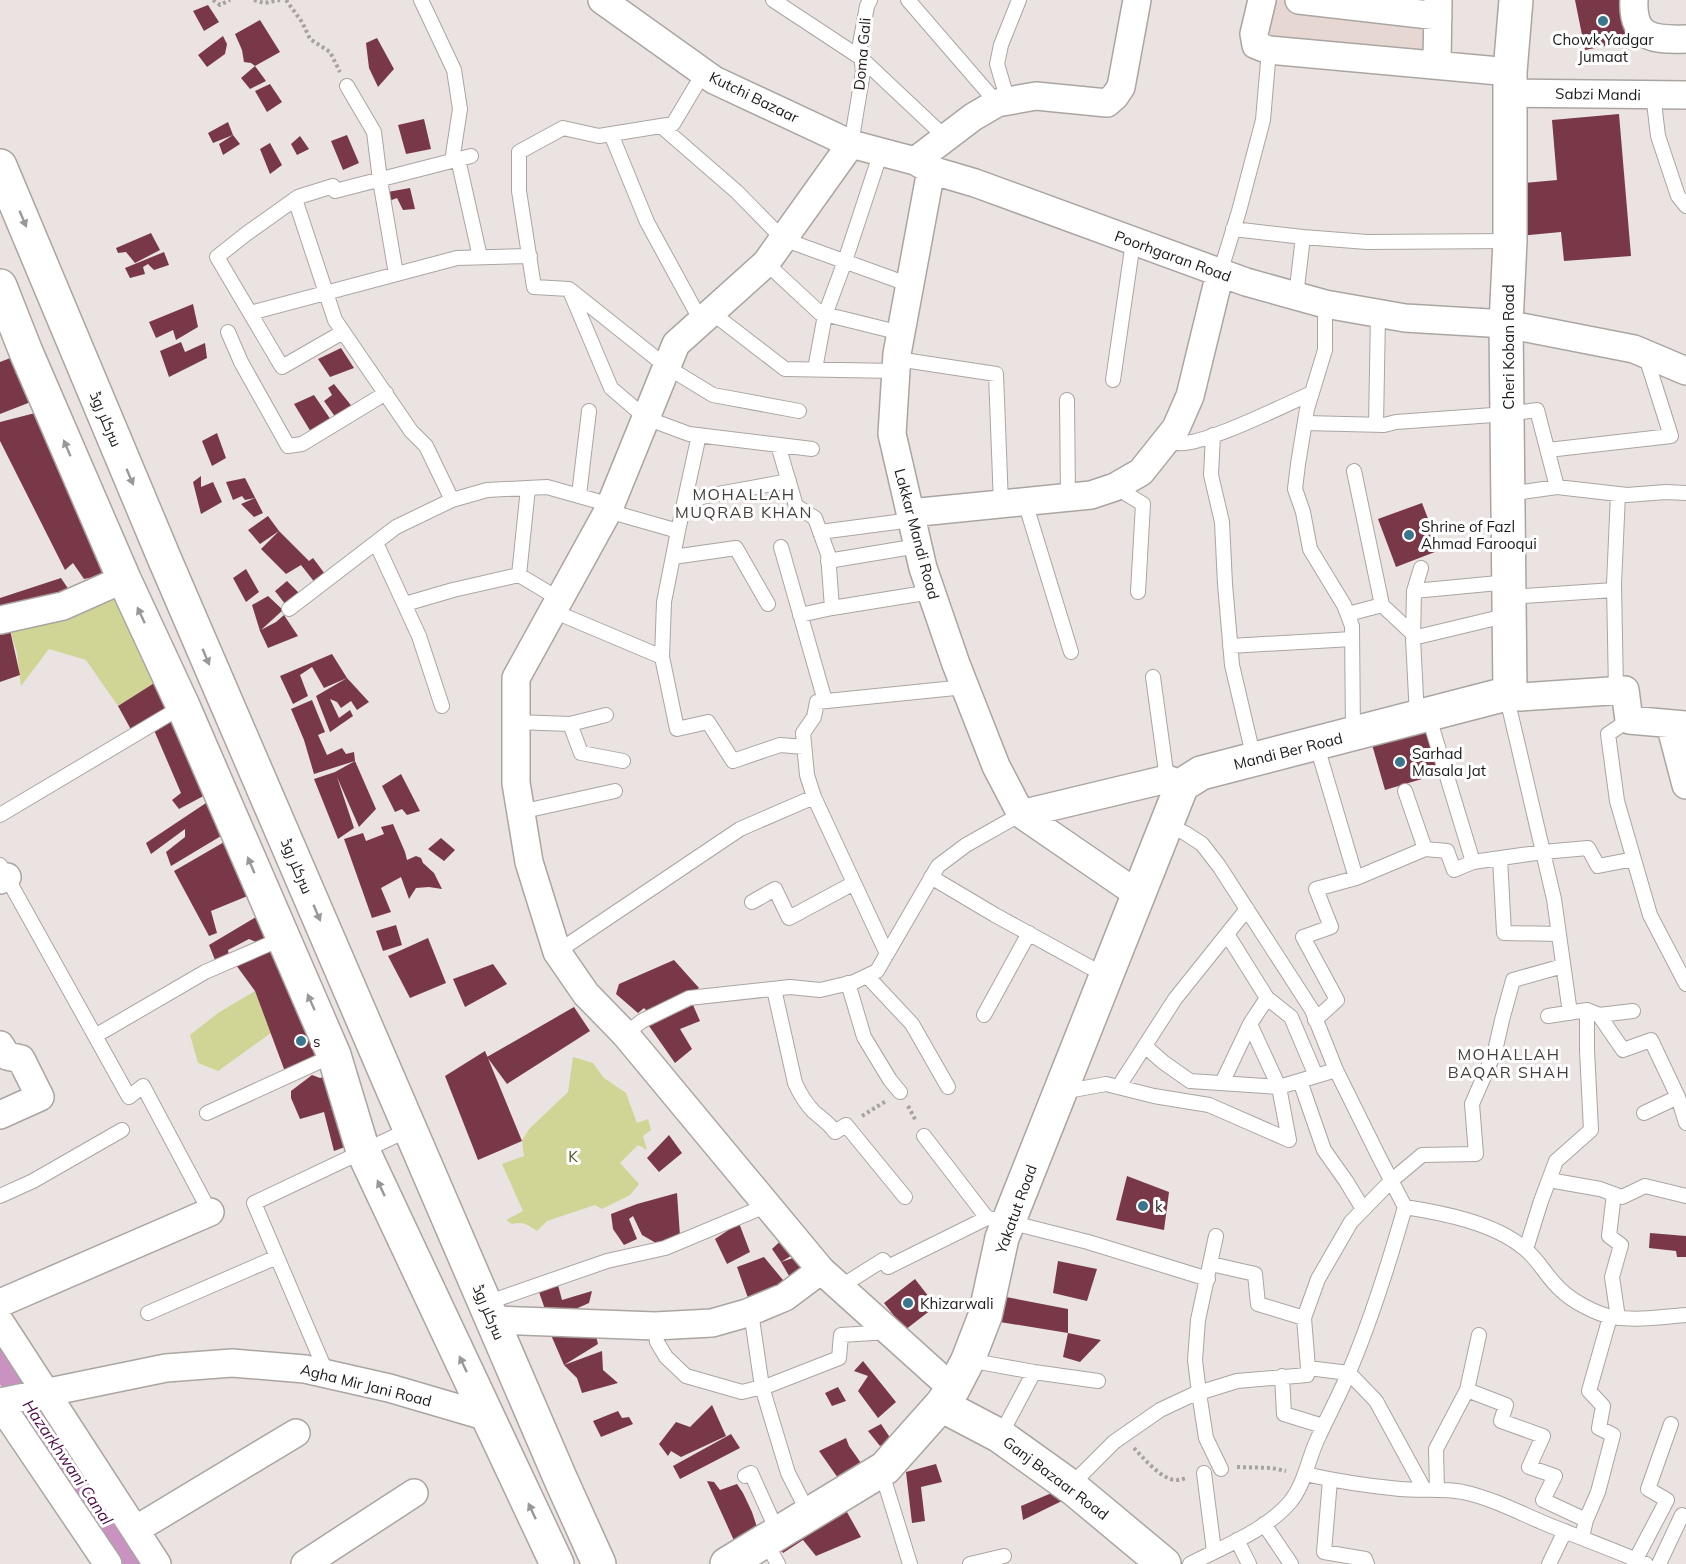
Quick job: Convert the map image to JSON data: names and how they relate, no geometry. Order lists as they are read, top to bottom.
{
  "streets": {
    "main road": [
      "Cheri Koban Road",
      "سرکلر روڈ",
      "Mandi Ber Road",
      "Yakatut Road",
      "Agha Mir Jani Road",
      "Ganj Bazaar Road"
    ],
    "street": [
      "Sabzi Mandi",
      "Kutchi Bazaar",
      "Poorhgaran Road",
      "Lakkar Mandi Road"
    ],
    "lane": ["Doma Gali"]
  },
  "crossings": [
    ["Doma Gali", "Kutchi Bazaar"],
    ["Doma Gali", "Poorhgaran Road"],
    ["Sabzi Mandi", "Cheri Koban Road"],
    ["Kutchi Bazaar", "Poorhgaran Road"],
    ["Poorhgaran Road", "Cheri Koban Road"],
    ["Poorhgaran Road", "Lakkar Mandi Road"],
    ["Cheri Koban Road", "Mandi Ber Road"],
    ["سرکلر روڈ", "Agha Mir Jani Road"],
    ["Lakkar Mandi Road", "Yakatut Road"],
    ["Yakatut Road", "Ganj Bazaar Road"]
  ],
  "districts": ["MOHALLAH MUQRAB KHAN", "MOHALLAH BAQAR SHAH"],
  "water": ["Hazarkhwani Canal"],
  "parks": ["K"],
  "places": [
    "Chowk Yadgar Jumaat",
    "Shrine of Fazl Ahmad Farooqui",
    "Sarhad Masala Jat",
    "s",
    "k",
    "Khizarwali"
  ]
}
